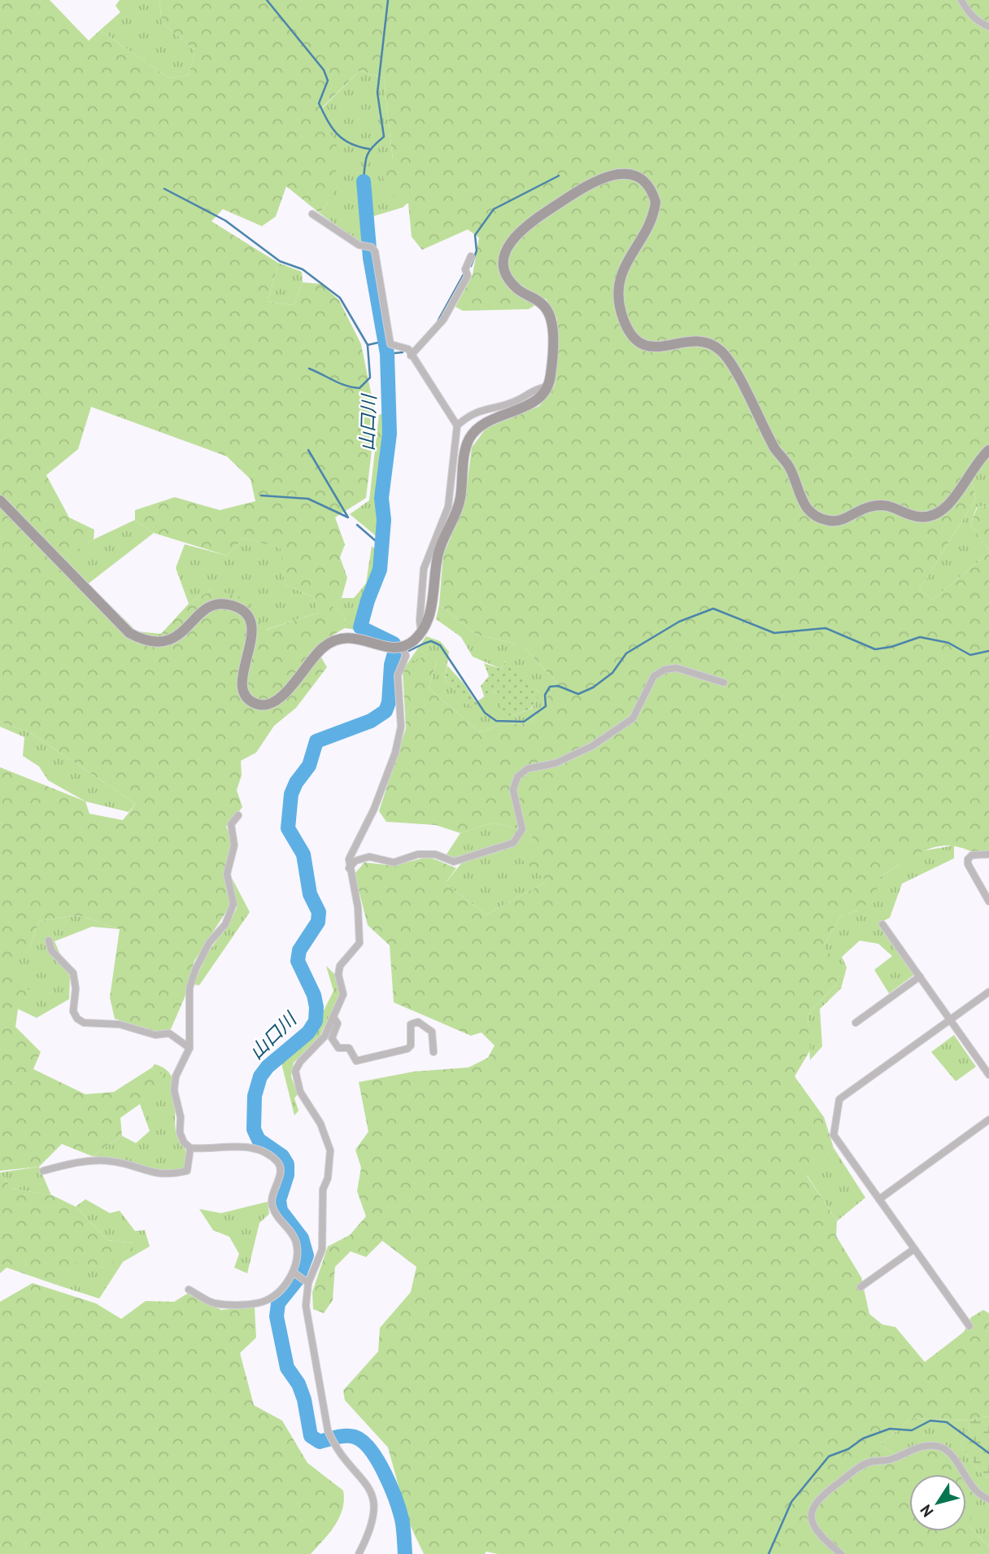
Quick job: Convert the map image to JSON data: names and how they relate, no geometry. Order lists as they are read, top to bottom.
{
  "water": ["山口川"],
  "north": "bottom left"
}
